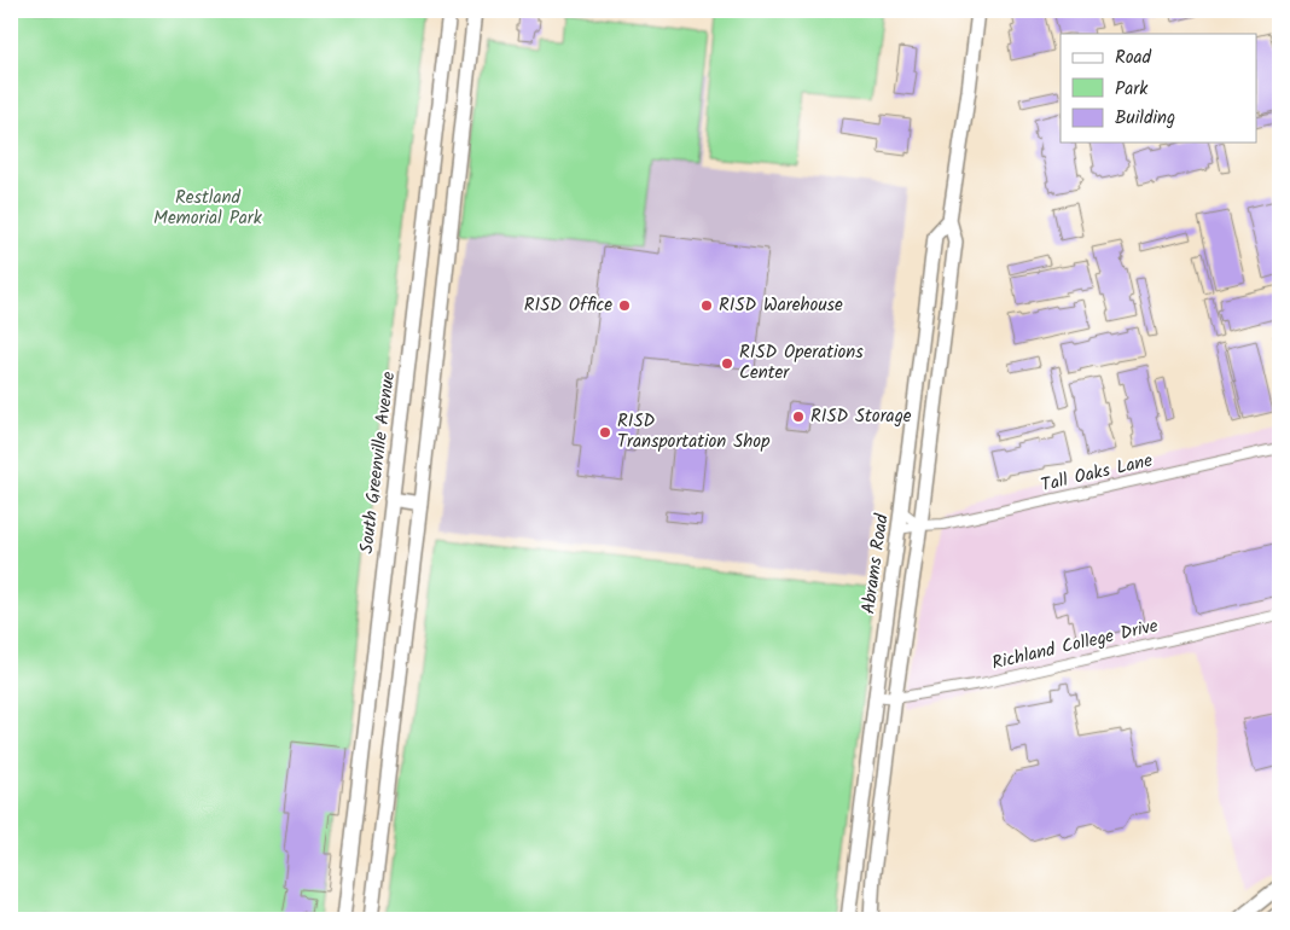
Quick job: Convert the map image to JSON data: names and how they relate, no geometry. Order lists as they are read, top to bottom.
{
  "streets": {
    "main road": ["South Greenville Avenue", "Abrams Road"],
    "street": ["Tall Oaks Lane", "Richland College Drive"]
  },
  "crossings": [
    ["Tall Oaks Lane", "Abrams Road"],
    ["Abrams Road", "Richland College Drive"]
  ],
  "parks": ["Restland Memorial Park"],
  "places": [
    "RISD Office",
    "RISD Warehouse",
    "RISD Operations Center",
    "RISD Storage",
    "RISD Transportation Shop"
  ],
  "legend": ["Road", "Park", "Building"]
}
